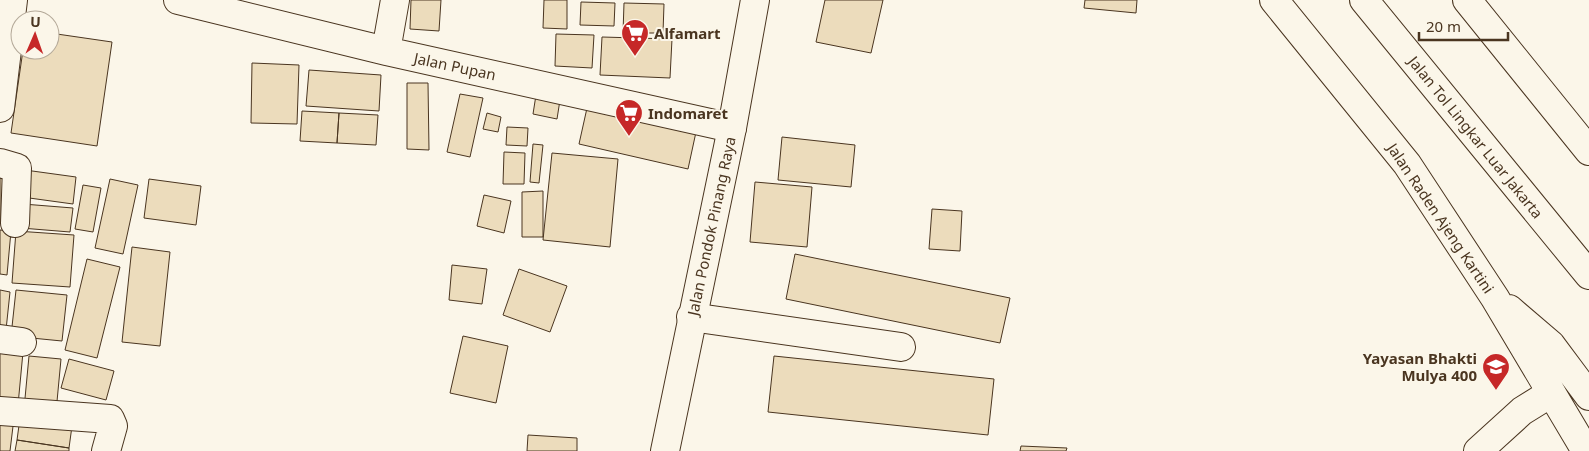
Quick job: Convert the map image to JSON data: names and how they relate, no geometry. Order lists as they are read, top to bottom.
{
  "streets": {
    "main road": [
      "Jalan Pupan",
      "Jalan Tol Lingkar Luar Jakarta",
      "Jalan Raden Ajeng Kartini",
      "Jalan Pondok Pinang Raya"
    ]
  },
  "crossings": [
    ["Jalan Pupan", "Jalan Pondok Pinang Raya"]
  ],
  "places": {
    "supermarket": ["Alfamart", "Indomaret"],
    "school or university": ["Yayasan Bhakti Mulya 400"]
  },
  "scale_bar": "20 m",
  "north": "top"
}
